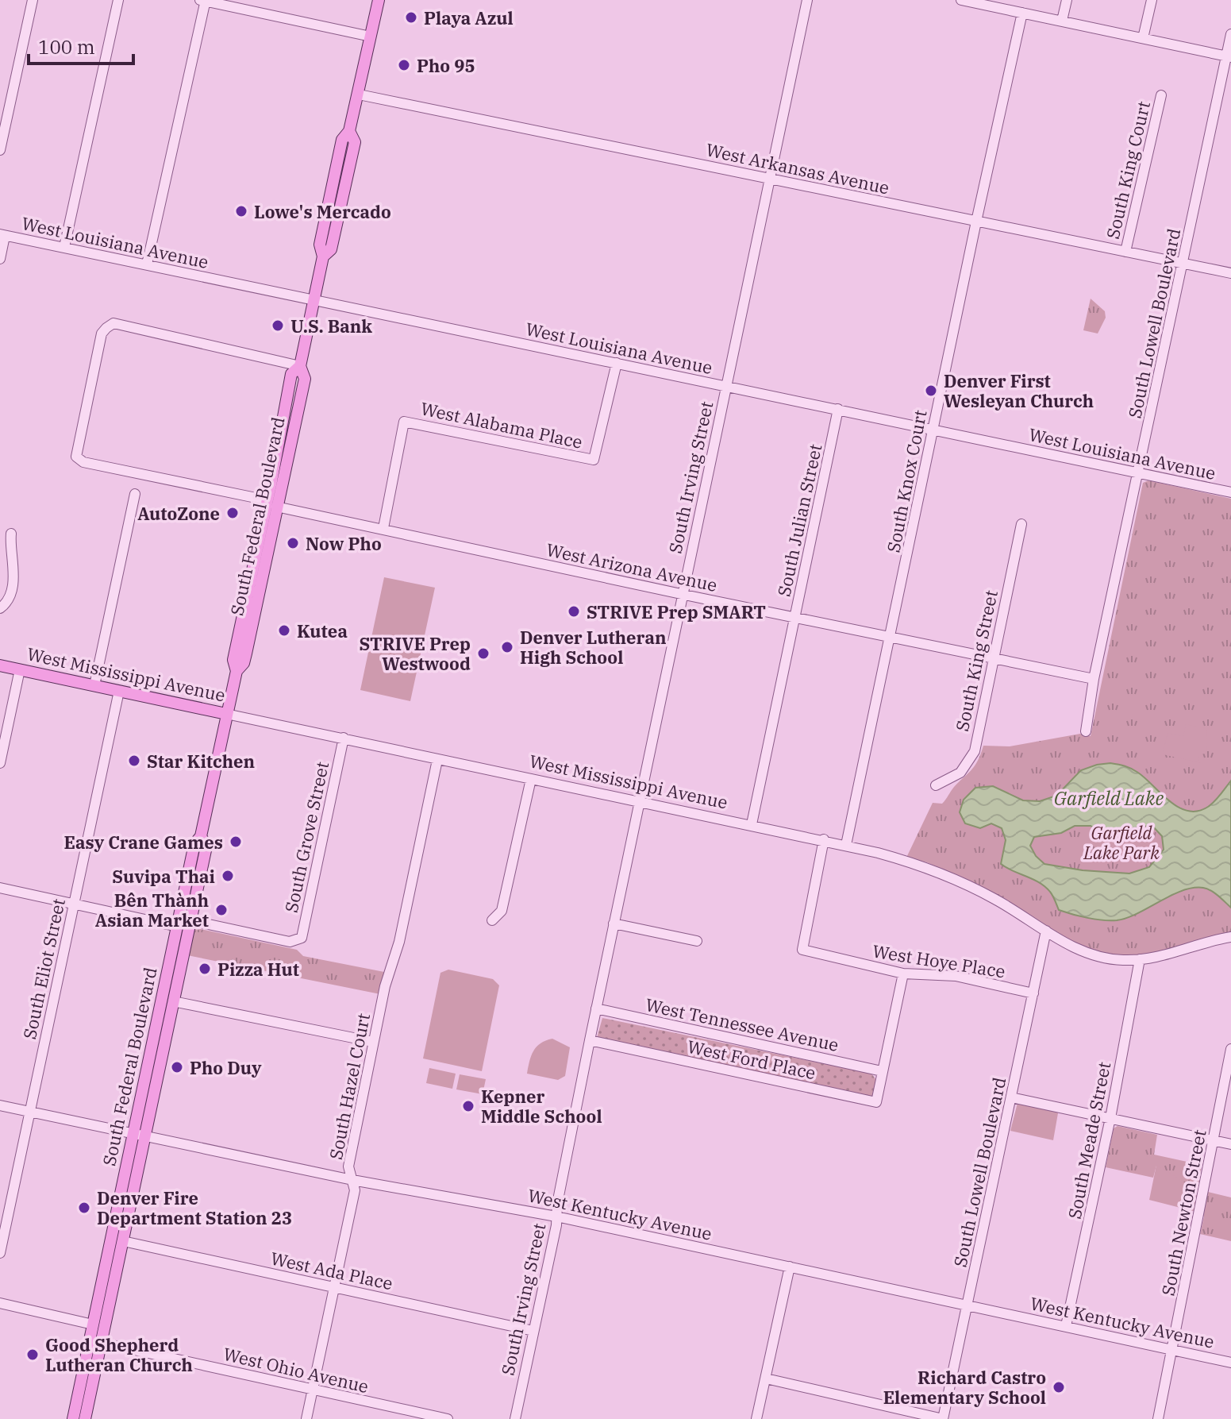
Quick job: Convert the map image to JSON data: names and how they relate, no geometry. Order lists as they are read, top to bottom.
{
  "streets": {
    "main road": ["South Federal Boulevard", "West Mississippi Avenue"],
    "street": [
      "West Arkansas Avenue",
      "South King Court",
      "West Louisiana Avenue",
      "South Lowell Boulevard",
      "West Alabama Place",
      "South Irving Street",
      "South Knox Court",
      "South Julian Street",
      "West Arizona Avenue",
      "South King Street",
      "South Grove Street",
      "West Hoye Place",
      "South Eliot Street",
      "West Tennessee Avenue",
      "West Ford Place",
      "South Hazel Court",
      "South Meade Street",
      "South Newton Street",
      "West Kentucky Avenue",
      "West Ada Place",
      "West Ohio Avenue"
    ]
  },
  "crossings": [
    ["West Arkansas Avenue", "South King Court"],
    ["West Arkansas Avenue", "South Lowell Boulevard"],
    ["West Arkansas Avenue", "South Irving Street"],
    ["West Arkansas Avenue", "South Knox Court"],
    ["West Arkansas Avenue", "South Federal Boulevard"],
    ["West Louisiana Avenue", "South Lowell Boulevard"],
    ["West Louisiana Avenue", "West Alabama Place"],
    ["West Louisiana Avenue", "South Irving Street"],
    ["West Louisiana Avenue", "South Knox Court"],
    ["West Louisiana Avenue", "South Federal Boulevard"],
    ["West Louisiana Avenue", "South Julian Street"],
    ["South Lowell Boulevard", "West Arizona Avenue"],
    ["South Lowell Boulevard", "West Mississippi Avenue"],
    ["South Lowell Boulevard", "West Hoye Place"],
    ["South Lowell Boulevard", "West Kentucky Avenue"],
    ["West Alabama Place", "West Arizona Avenue"],
    ["South Irving Street", "West Arizona Avenue"],
    ["South Irving Street", "West Mississippi Avenue"],
    ["South Irving Street", "West Tennessee Avenue"],
    ["South Irving Street", "West Ford Place"],
    ["South Irving Street", "West Kentucky Avenue"],
    ["South Irving Street", "West Ada Place"],
    ["South Knox Court", "West Arizona Avenue"],
    ["South Knox Court", "West Mississippi Avenue"],
    ["South Federal Boulevard", "West Arizona Avenue"],
    ["South Federal Boulevard", "West Mississippi Avenue"],
    ["South Federal Boulevard", "South Grove Street"],
    ["South Federal Boulevard", "West Kentucky Avenue"],
    ["South Federal Boulevard", "West Ada Place"],
    ["South Federal Boulevard", "West Ohio Avenue"],
    ["South Julian Street", "West Arizona Avenue"],
    ["South Julian Street", "West Mississippi Avenue"],
    ["West Arizona Avenue", "South King Street"],
    ["West Mississippi Avenue", "South Grove Street"],
    ["West Mississippi Avenue", "West Hoye Place"],
    ["West Mississippi Avenue", "South Eliot Street"],
    ["West Mississippi Avenue", "South Hazel Court"],
    ["West Mississippi Avenue", "South Meade Street"],
    ["South Eliot Street", "West Kentucky Avenue"],
    ["West Tennessee Avenue", "West Ford Place"],
    ["South Hazel Court", "West Kentucky Avenue"],
    ["South Hazel Court", "West Ada Place"],
    ["South Hazel Court", "West Ohio Avenue"],
    ["South Meade Street", "West Kentucky Avenue"],
    ["South Newton Street", "West Kentucky Avenue"]
  ],
  "water": ["Garfield Lake"],
  "parks": ["Garfield Lake Park"],
  "places": [
    "Playa Azul",
    "Pho 95",
    "Lowe's Mercado",
    "U.S. Bank",
    "Denver First Wesleyan Church",
    "AutoZone",
    "Now Pho",
    "STRIVE Prep SMART",
    "Kutea",
    "Denver Lutheran High School",
    "STRIVE Prep Westwood",
    "Star Kitchen",
    "Easy Crane Games",
    "Suvipa Thai",
    "Bên Thành Asian Market",
    "Pizza Hut",
    "Pho Duy",
    "Kepner Middle School",
    "Denver Fire Department Station 23",
    "Good Shepherd Lutheran Church",
    "Richard Castro Elementary School"
  ],
  "scale_bar": "100 m"
}
